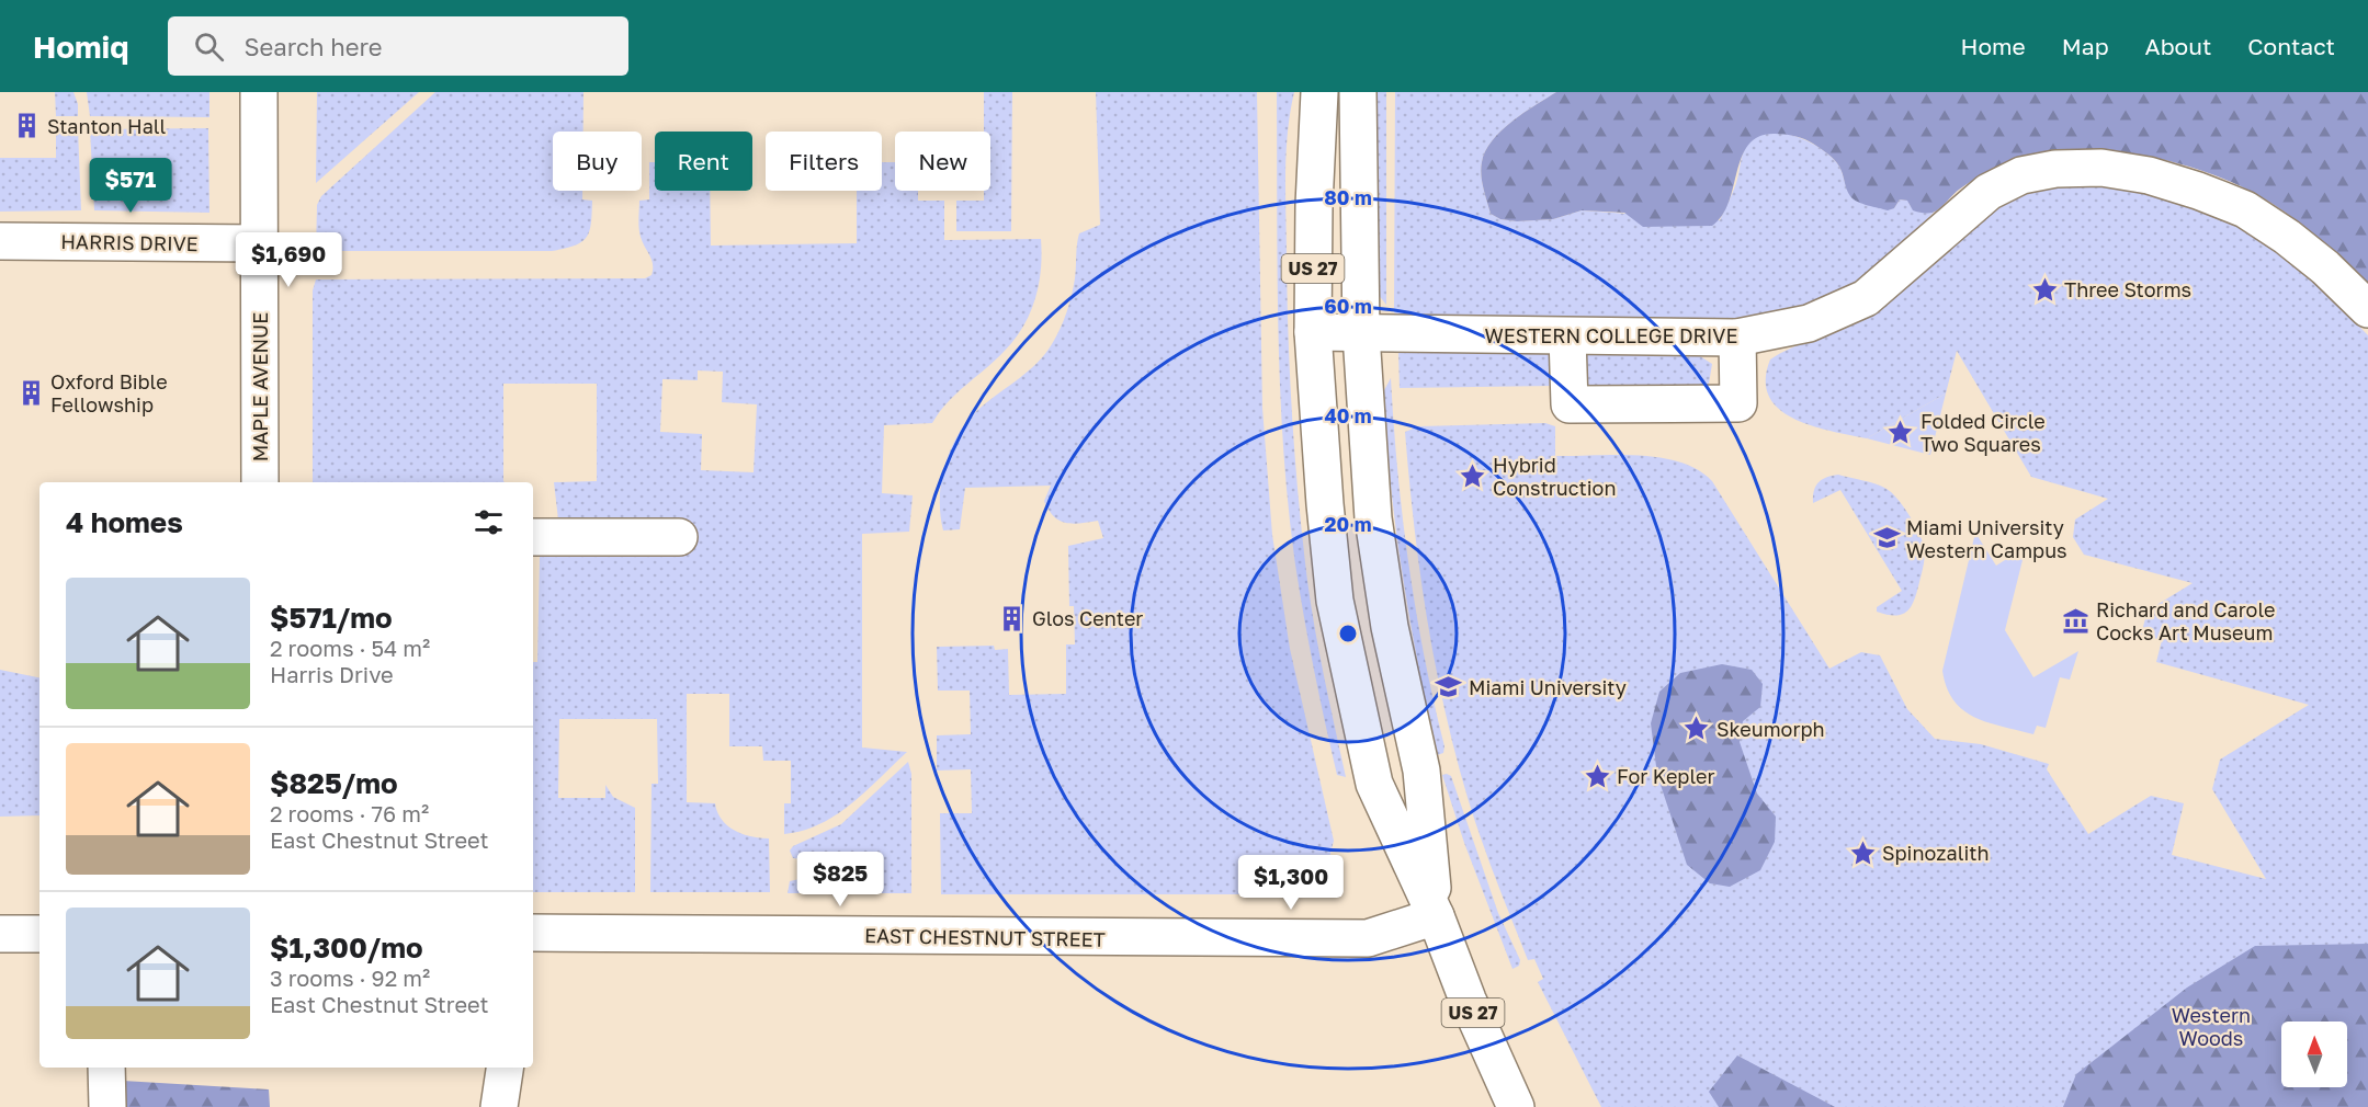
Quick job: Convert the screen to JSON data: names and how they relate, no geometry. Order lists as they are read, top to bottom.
{
  "streets": {
    "main road": [
      "HARRIS DRIVE",
      "US 27",
      "WESTERN COLLEGE DRIVE",
      "MAPLE AVENUE",
      "EAST CHESTNUT STREET"
    ]
  },
  "crossings": [
    ["HARRIS DRIVE", "MAPLE AVENUE"],
    ["US 27", "WESTERN COLLEGE DRIVE"],
    ["US 27", "EAST CHESTNUT STREET"]
  ],
  "parks": ["Western Woods"],
  "places": {
    "building": ["Stanton Hall", "Oxford Bible Fellowship", "Glos Center"],
    "place": [
      "Three Storms",
      "Folded Circle Two Squares",
      "Hybrid Construction",
      "Skeumorph",
      "For Kepler",
      "Spinozalith"
    ],
    "school or university": ["Miami University Western Campus", "Miami University"],
    "museum": ["Richard and Carole Cocks Art Museum"]
  },
  "north": "top",
  "page": {
    "header": "Homiq",
    "search": "Search here",
    "nav": [
      "Home",
      "Map",
      "About",
      "Contact"
    ],
    "chip": [
      "Buy",
      "Rent",
      "Filters",
      "New"
    ],
    "price": [
      "$571",
      "$1,690",
      "$825",
      "$1,300"
    ],
    "heading": "4 homes",
    "list": [
      {
        "name": "$571/mo",
        "note": "2 rooms · 54 m² · Harris Drive"
      },
      {
        "name": "$825/mo",
        "note": "2 rooms · 76 m² · East Chestnut Street"
      },
      {
        "name": "$1,300/mo",
        "note": "3 rooms · 92 m² · East Chestnut Street"
      }
    ]
  },
  "rings": [
    "80 m",
    "60 m",
    "40 m",
    "20 m"
  ]
}
